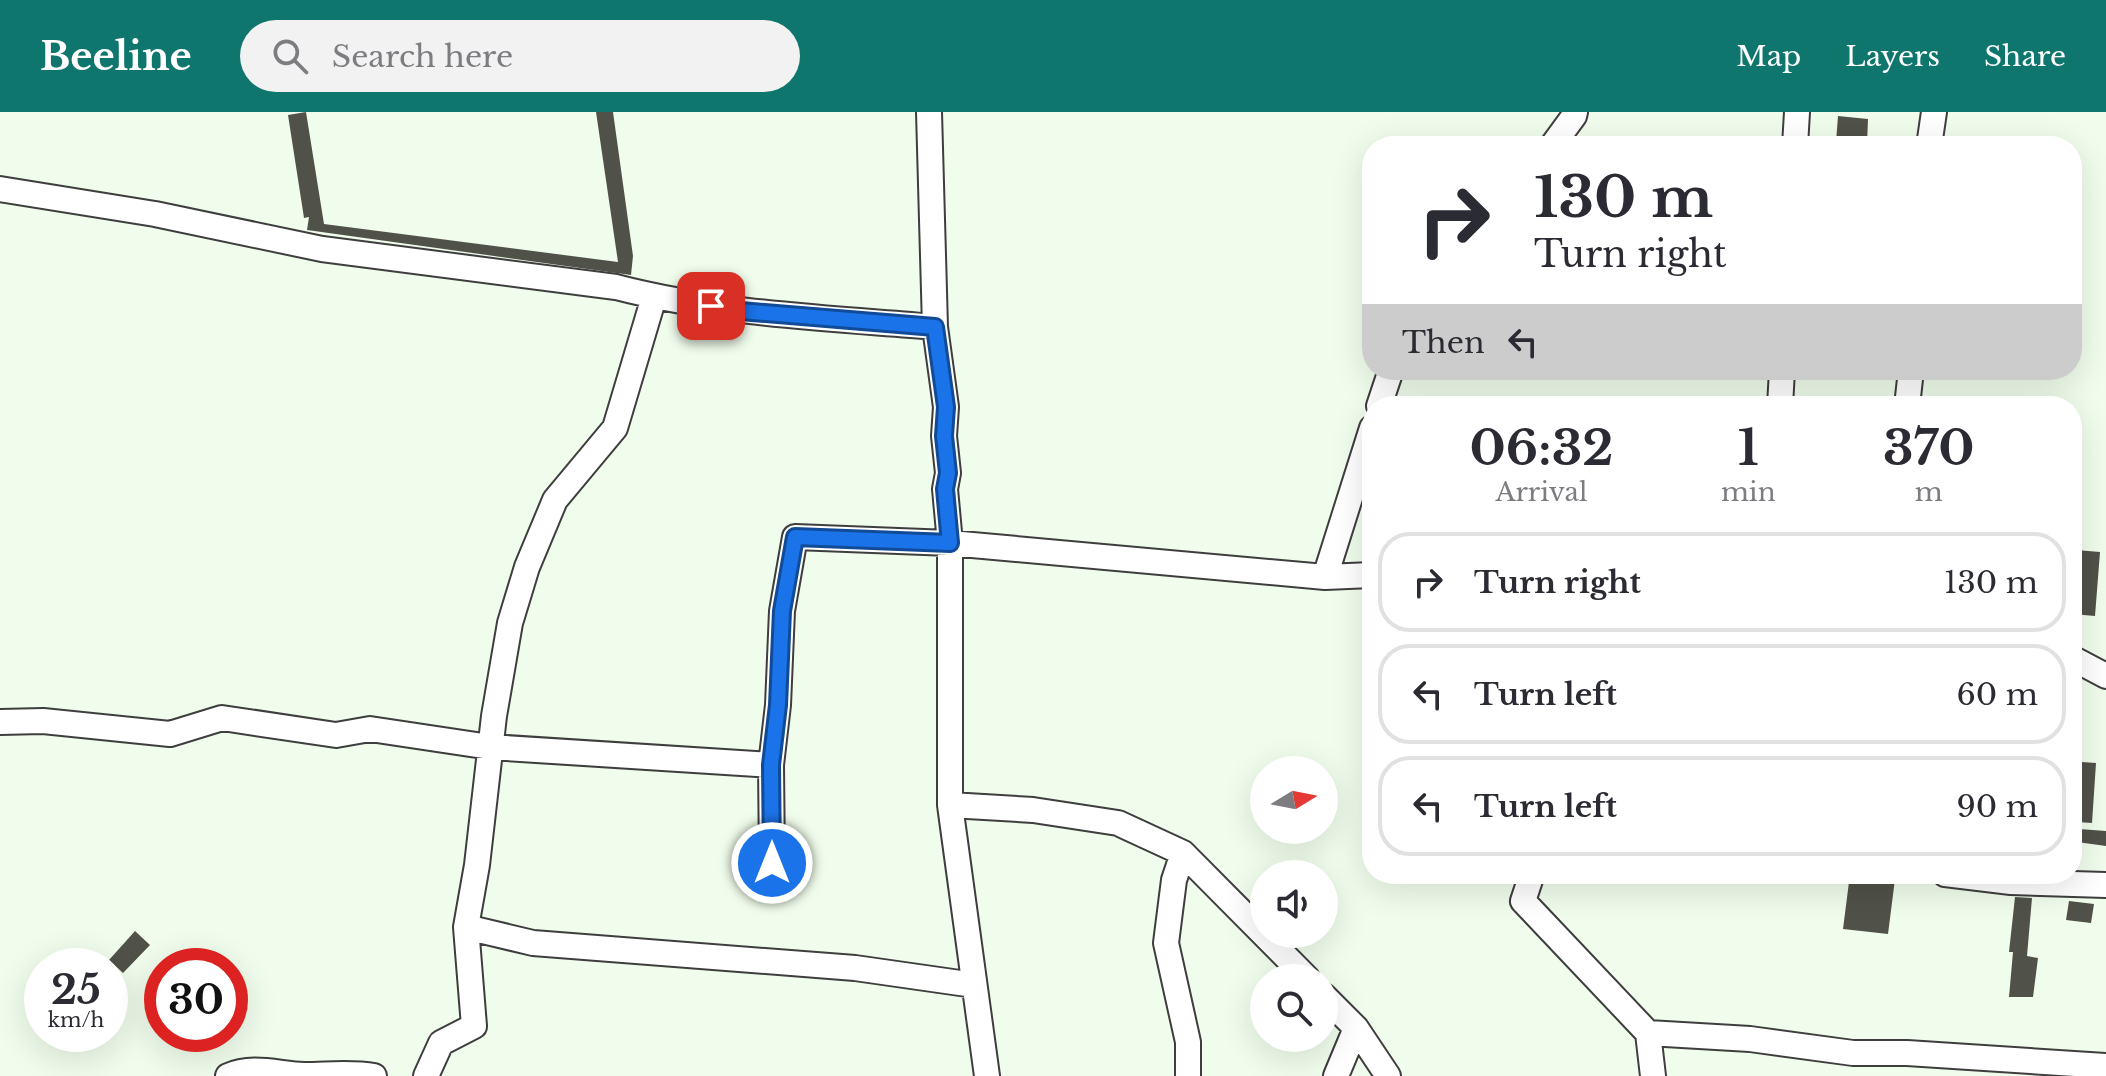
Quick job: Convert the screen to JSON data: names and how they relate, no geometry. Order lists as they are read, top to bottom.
{
  "north": "right",
  "page": {
    "header": "Beeline",
    "search": "Search here",
    "nav": ["Map", "Layers", "Share"],
    "turn": ["130 m", "Turn right"],
    "then": "Then",
    "eta": [
      "06:32",
      "Arrival",
      "1",
      "min",
      "370",
      "m"
    ],
    "list": [
      {
        "name": "Turn right",
        "value": "130 m"
      },
      {
        "name": "Turn left",
        "value": "60 m"
      },
      {
        "name": "Turn left",
        "value": "90 m"
      }
    ],
    "speed": "25 km/h",
    "limit": "30"
  }
}
